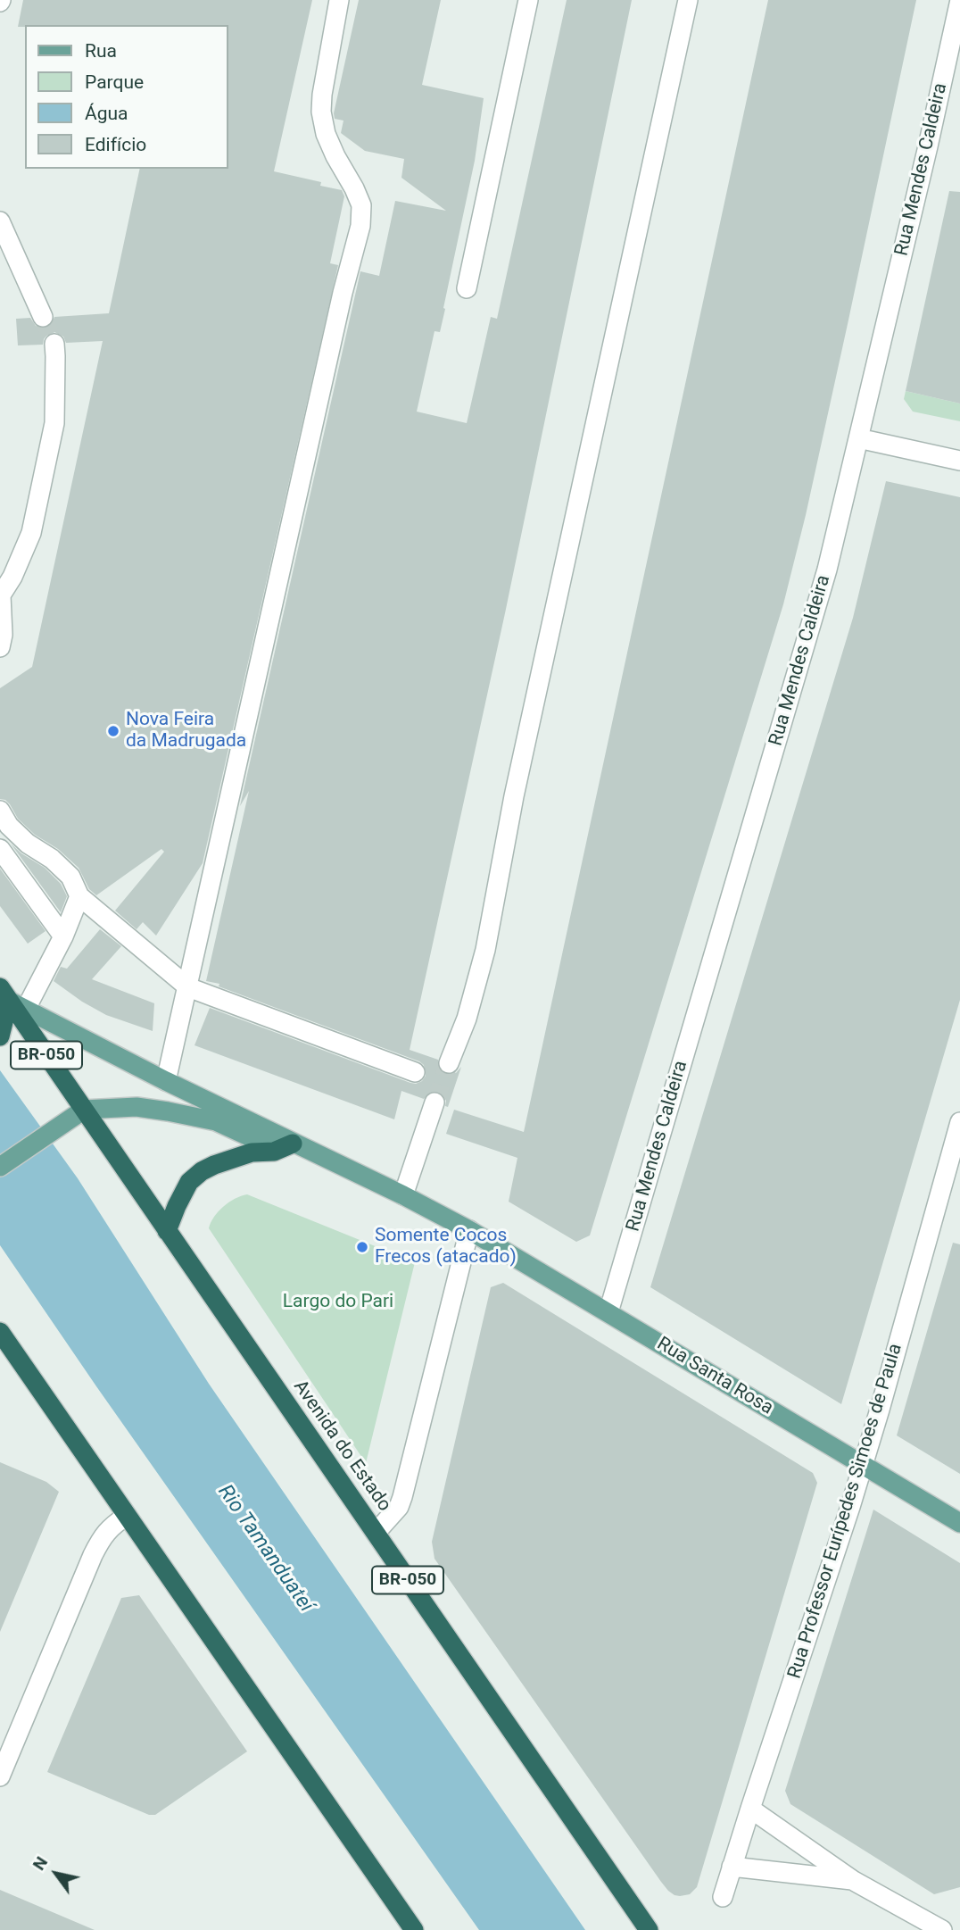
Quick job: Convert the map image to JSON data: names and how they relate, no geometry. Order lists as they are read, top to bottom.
{
  "streets": {
    "highway": ["BR-050", "Avenida do Estado"],
    "main road": ["Rua Santa Rosa"],
    "street": ["Rua Mendes Caldeira", "Rua Professor Eurípedes Simoes de Paula"]
  },
  "crossings": [
    ["Rua Mendes Caldeira", "Rua Santa Rosa"],
    ["Rua Santa Rosa", "Rua Professor Eurípedes Simoes de Paula"]
  ],
  "water": ["Rio Tamanduateí"],
  "parks": ["Largo do Pari"],
  "places": ["Nova Feira da Madrugada", "Somente Cocos Frecos (atacado)"],
  "legend": [
    "Rua",
    "Parque",
    "Água",
    "Edifício"
  ],
  "north": "top left"
}
